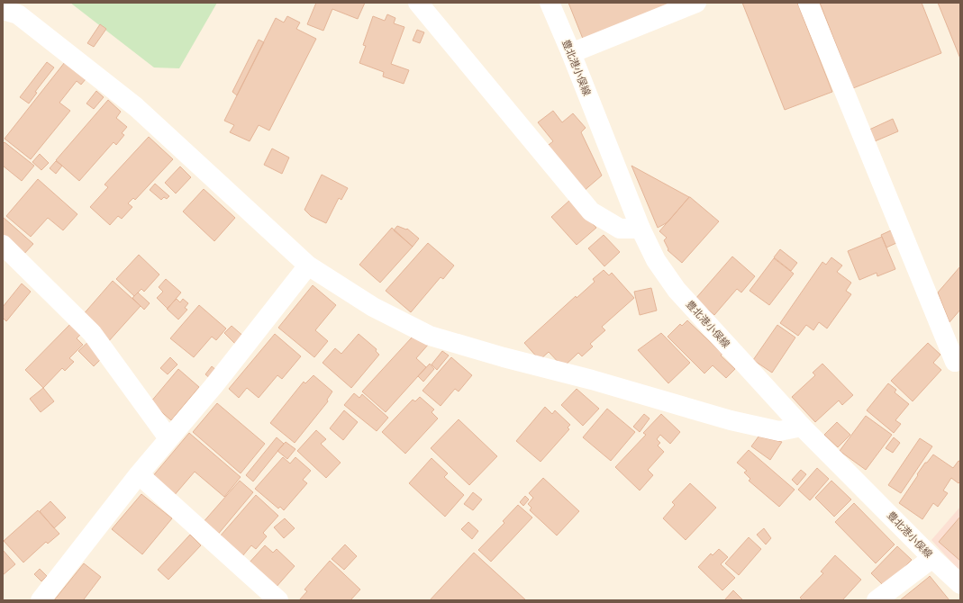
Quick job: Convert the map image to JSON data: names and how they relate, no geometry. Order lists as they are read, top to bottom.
{
  "streets": {
    "street": ["豊北港小俣線"]
  }
}
